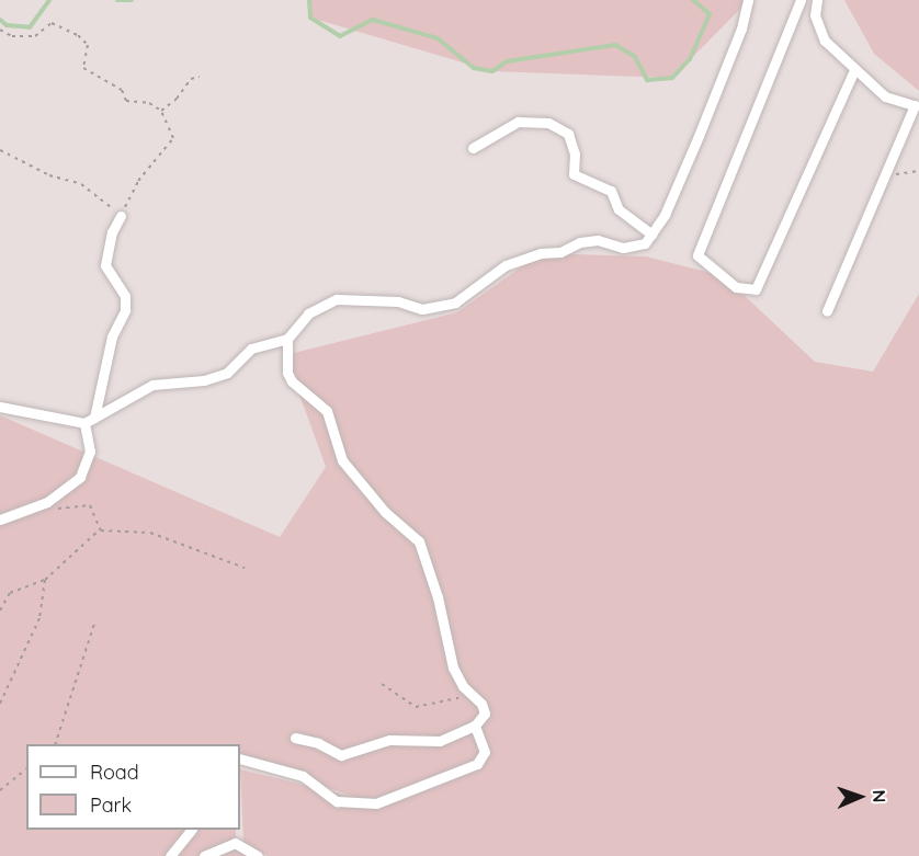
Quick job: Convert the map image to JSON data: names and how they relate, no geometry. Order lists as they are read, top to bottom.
{
  "legend": ["Road", "Park"],
  "north": "right"
}
